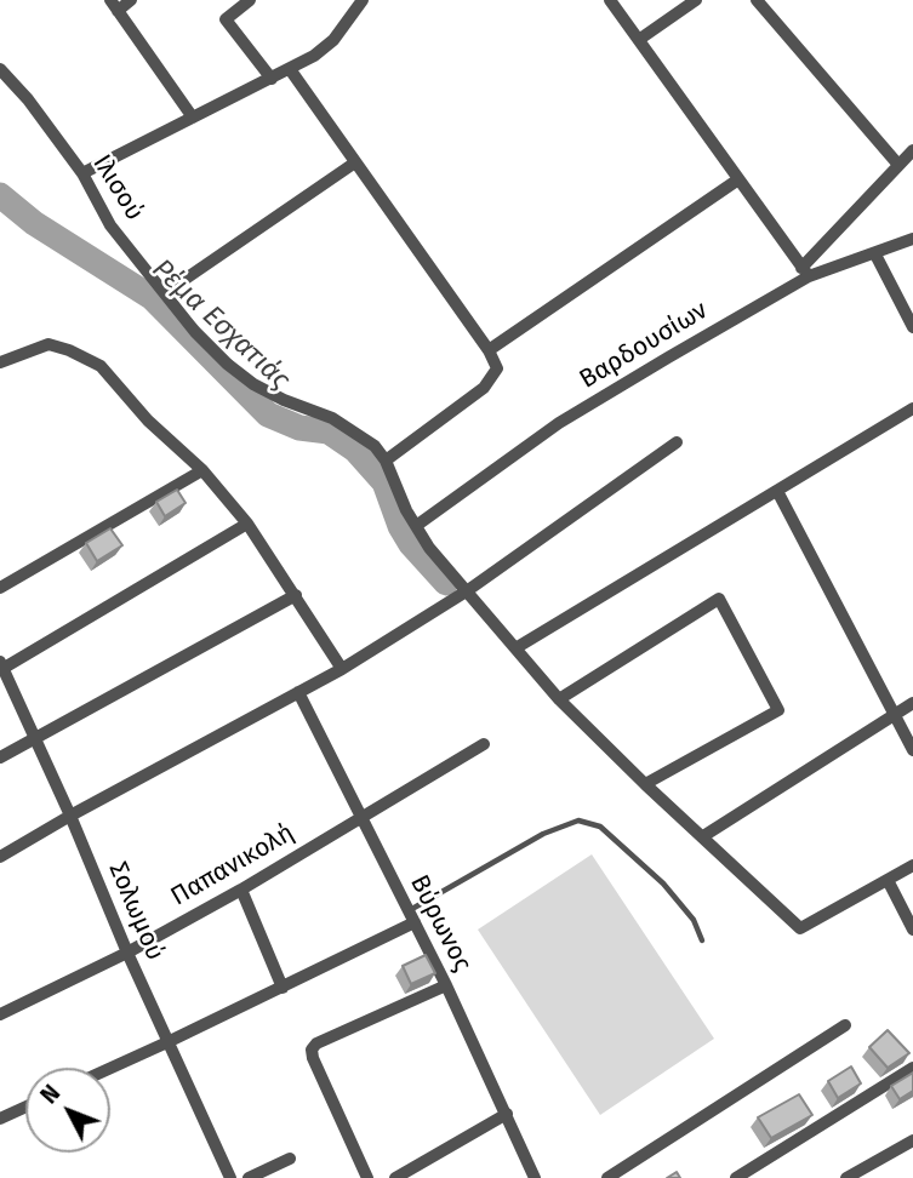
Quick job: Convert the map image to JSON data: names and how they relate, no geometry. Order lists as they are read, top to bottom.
{
  "streets": {
    "street": [
      "Ιλισού",
      "Βαρδουσίων",
      "Παπανικολή",
      "Σολωμού",
      "Βύρωνος"
    ]
  },
  "crossings": [
    ["Ιλισού", "Βαρδουσίων"],
    ["Παπανικολή", "Σολωμού"],
    ["Παπανικολή", "Βύρωνος"]
  ],
  "water": ["Ρέμα Εσχατιάς"],
  "north": "top left"
}
